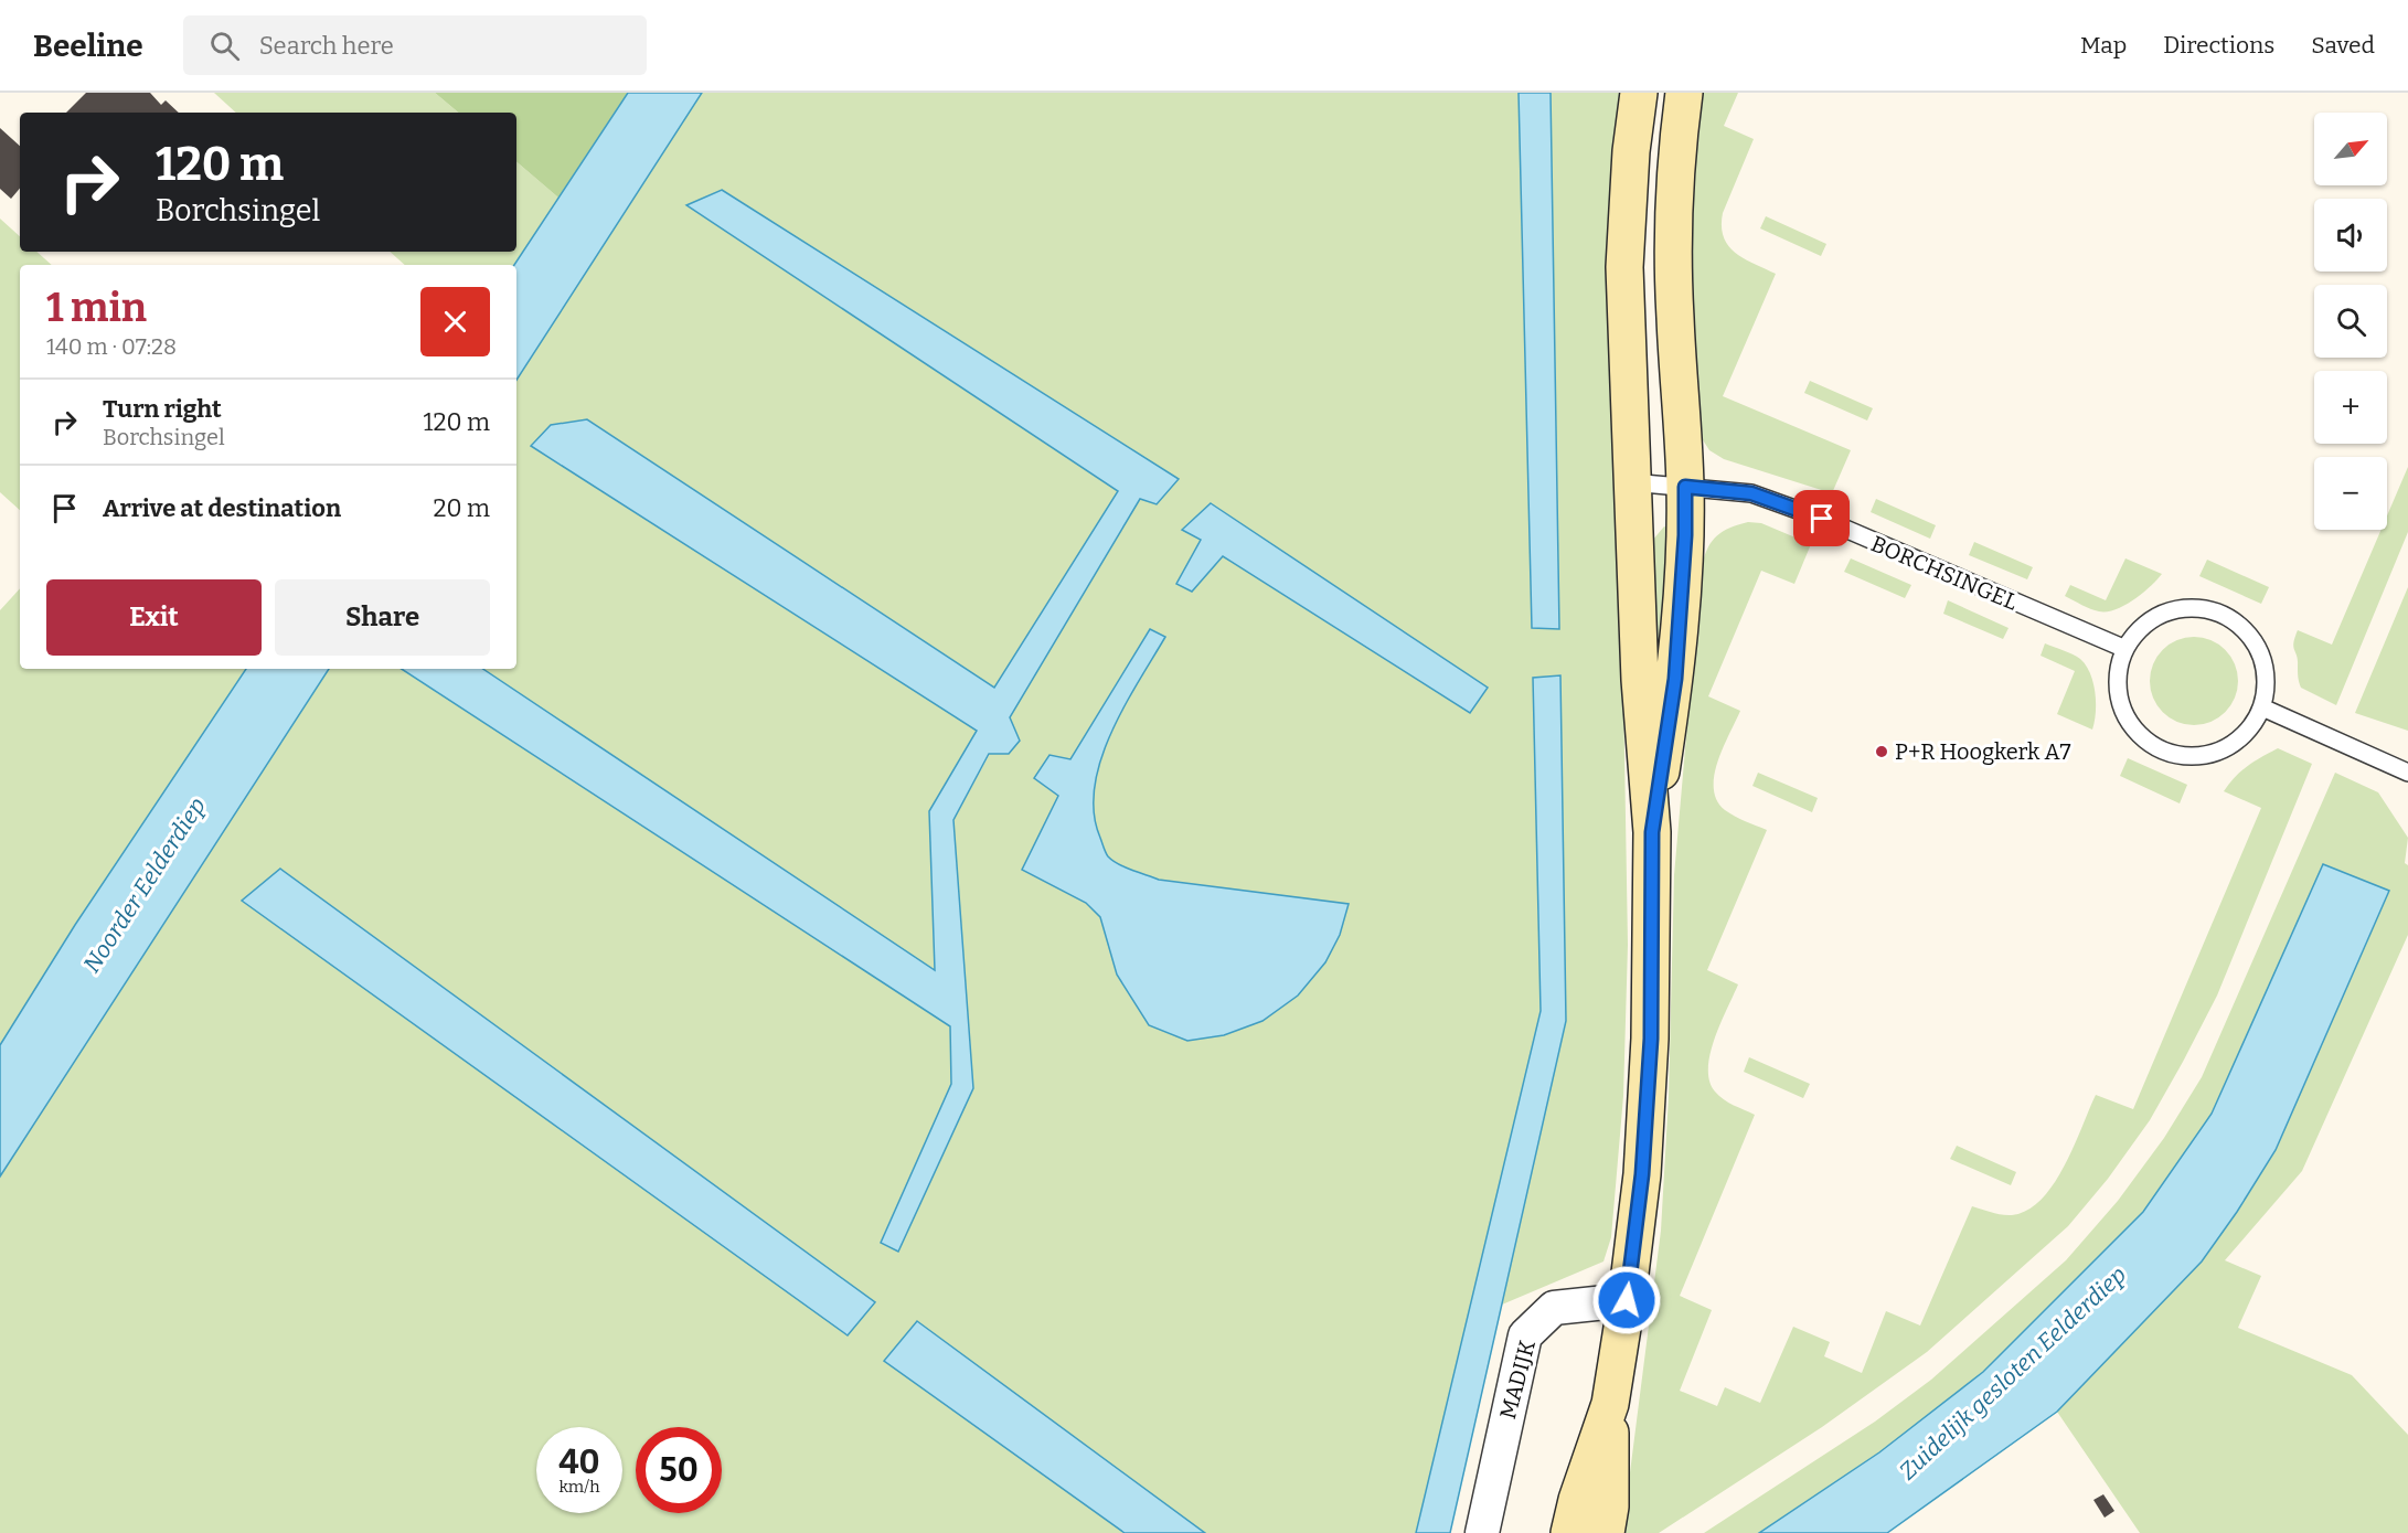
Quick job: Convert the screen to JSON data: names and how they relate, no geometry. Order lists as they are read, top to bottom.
{
  "streets": {
    "street": ["MADIJK"],
    "lane": ["BORCHSINGEL"]
  },
  "water": ["Noorder Eelderdiep", "Zuidelijk gesloten Eelderdiep"],
  "places": ["P+R Hoogkerk A7"],
  "north": "top right",
  "page": {
    "header": "Beeline",
    "search": "Search here",
    "nav": ["Map", "Directions", "Saved"],
    "map_buttons": ["+", "−"],
    "turn": ["120 m", "Borchsingel"],
    "heading": ["1 min", "140 m · 07:28"],
    "list": [
      {
        "name": "Turn right",
        "note": "Borchsingel",
        "value": "120 m"
      },
      {
        "name": "Arrive at destination",
        "value": "20 m"
      }
    ],
    "buttons": ["Exit", "Share"],
    "speed": "40 km/h",
    "limit": "50"
  }
}
